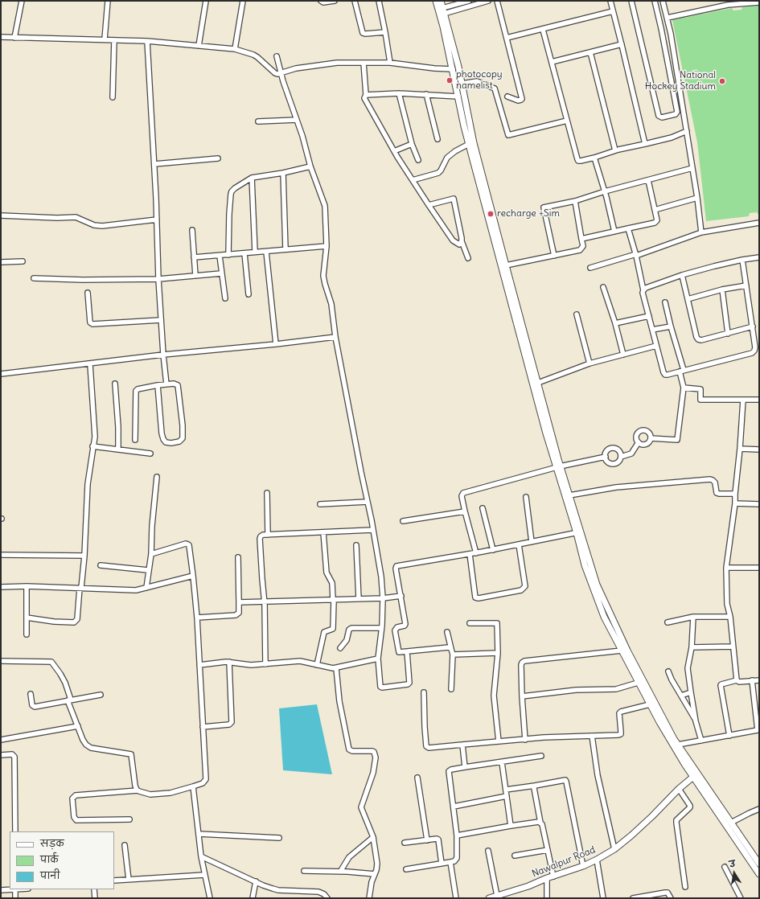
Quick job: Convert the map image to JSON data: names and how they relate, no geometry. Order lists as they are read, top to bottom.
{
  "streets": {
    "street": ["Nawalpur Road"]
  },
  "places": ["photocopy namelist", "National Hockey Stadium", "recharge +Sim"],
  "legend": ["सड़क", "पार्क", "पानी"],
  "north": "top"
}
